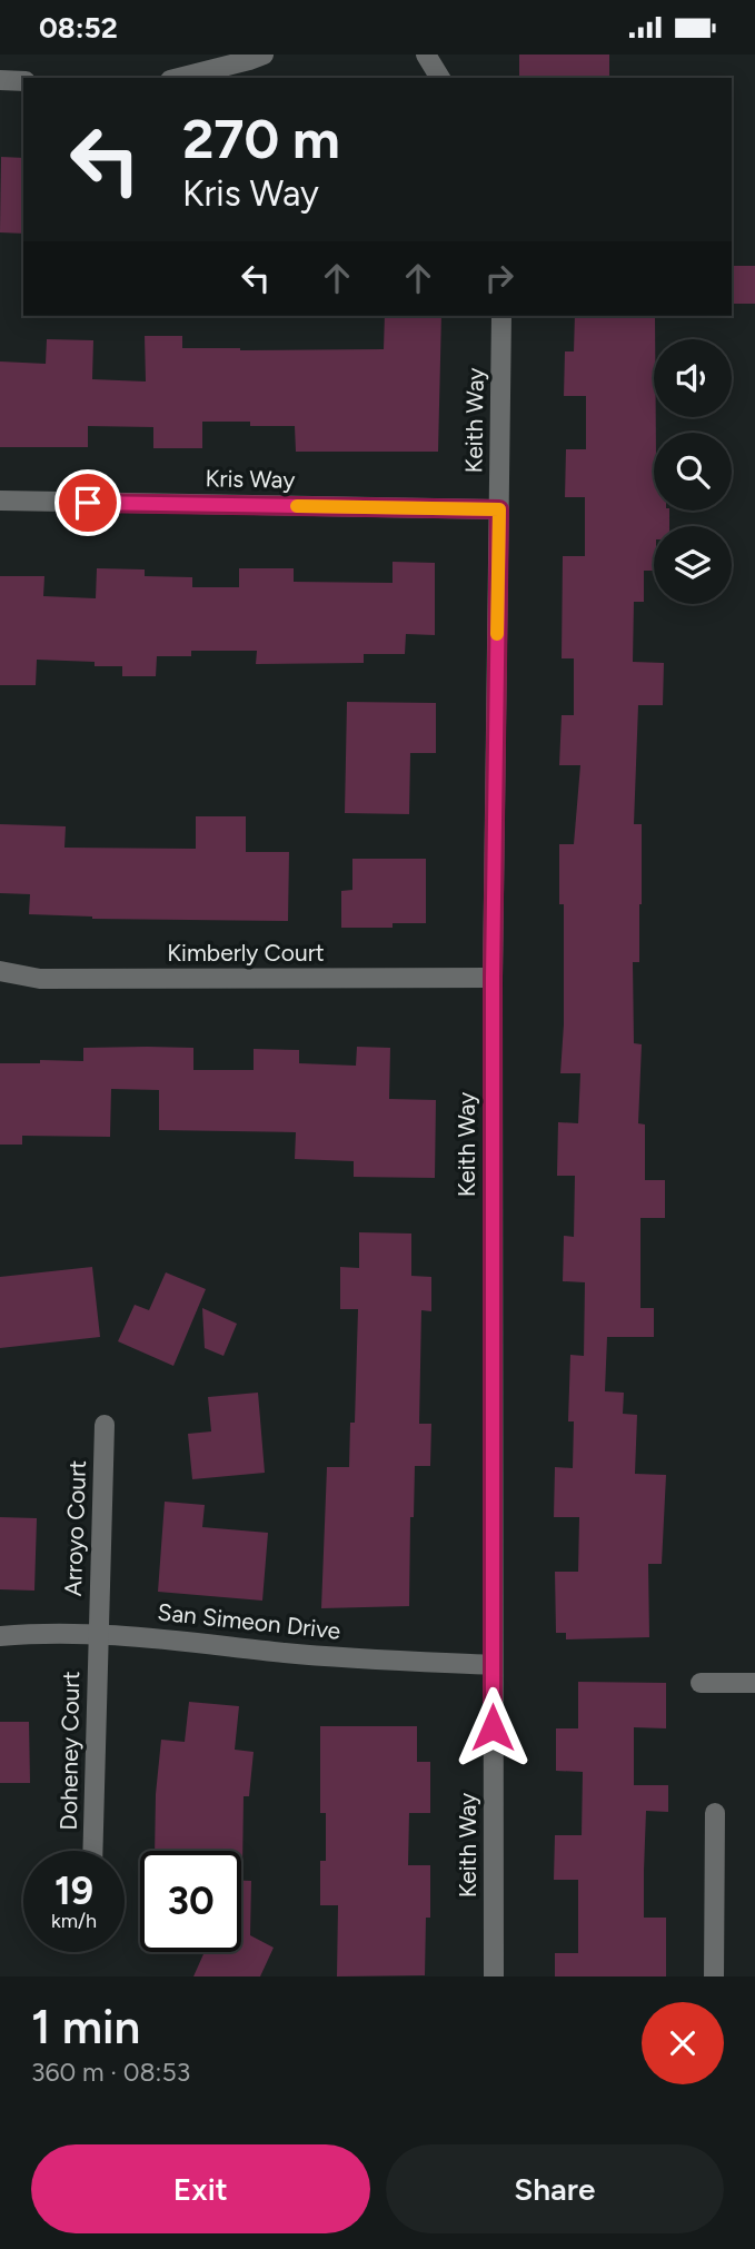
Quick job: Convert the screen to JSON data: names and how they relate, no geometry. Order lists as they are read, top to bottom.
{
  "streets": {
    "street": [
      "Keith Way",
      "Kris Way",
      "Kimberly Court",
      "Arroyo Court",
      "San Simeon Drive",
      "Doheney Court"
    ]
  },
  "crossings": [
    ["Keith Way", "Kris Way"],
    ["Keith Way", "Kimberly Court"],
    ["Keith Way", "San Simeon Drive"],
    ["Arroyo Court", "San Simeon Drive"],
    ["Arroyo Court", "Doheney Court"],
    ["San Simeon Drive", "Doheney Court"]
  ],
  "page": {
    "status": "08:52",
    "turn": ["270 m", "Kris Way"],
    "speed": "19 km/h",
    "limit": "30",
    "heading": ["1 min", "360 m · 08:53"],
    "buttons": ["Exit", "Share"]
  }
}
